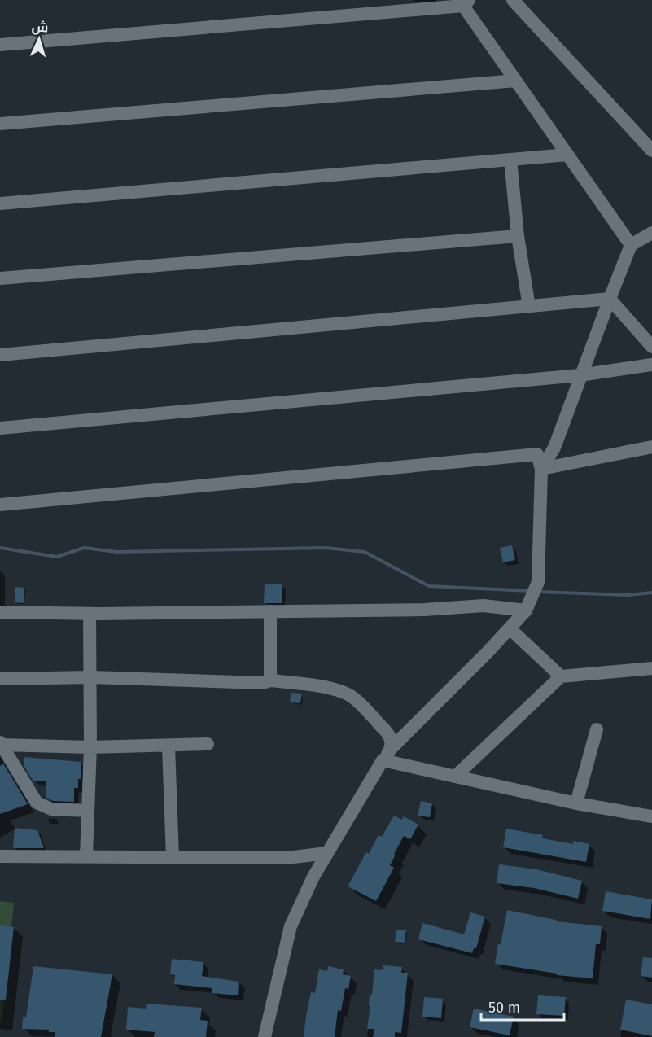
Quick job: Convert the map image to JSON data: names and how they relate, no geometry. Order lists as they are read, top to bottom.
{
  "scale_bar": "50 m",
  "north": "top"
}
